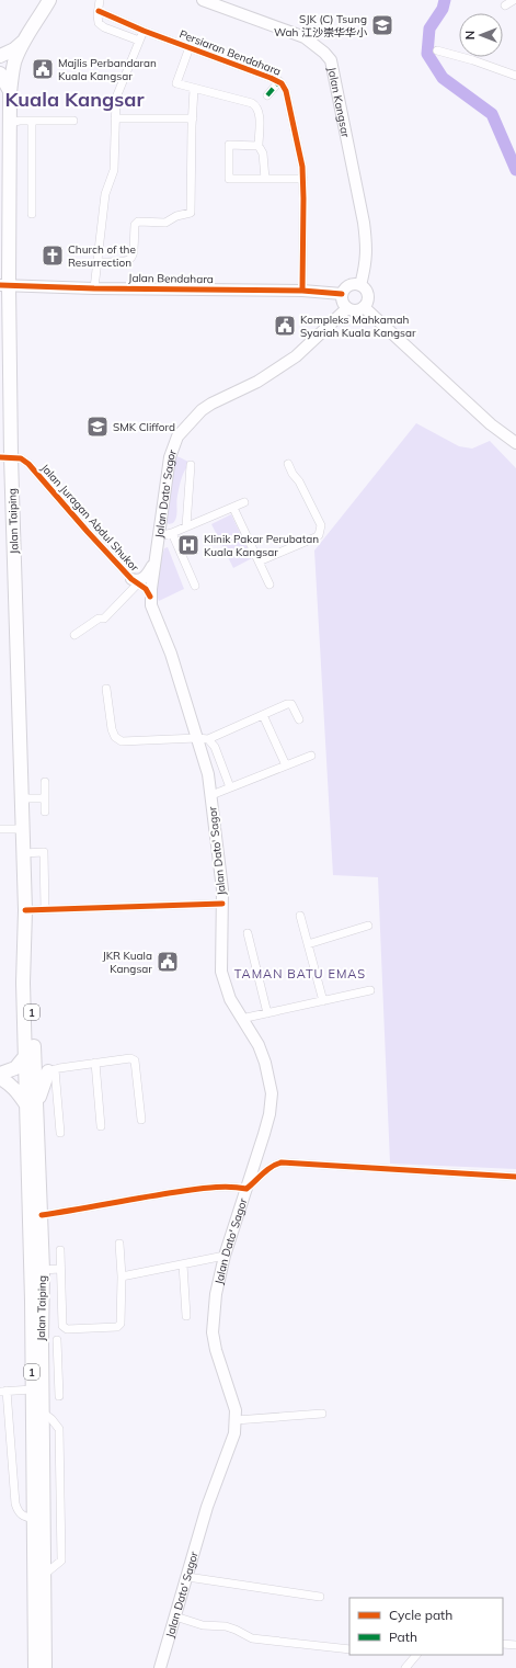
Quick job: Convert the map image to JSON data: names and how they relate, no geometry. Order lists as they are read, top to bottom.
{
  "streets": {
    "highway": ["Jalan Taiping", "1"],
    "main road": ["Jalan Kangsar", "Jalan Bendahara", "Jalan Dato' Sagor"],
    "street": ["Persiaran Bendahara", "Jalan Juragan Abdul Shukor"]
  },
  "crossings": [
    ["Persiaran Bendahara", "Jalan Bendahara"],
    ["Jalan Kangsar", "Jalan Bendahara"],
    ["Jalan Kangsar", "Jalan Dato' Sagor"],
    ["Jalan Bendahara", "Jalan Dato' Sagor"],
    ["Jalan Bendahara", "Jalan Taiping"],
    ["Jalan Dato' Sagor", "Jalan Juragan Abdul Shukor"],
    ["Jalan Juragan Abdul Shukor", "Jalan Taiping"],
    ["Jalan Taiping", "1"]
  ],
  "districts": ["Kuala Kangsar", "TAMAN BATU EMAS"],
  "places": {
    "school or university": ["SJK (C) Tsung Wah 江沙崇华华小", "SMK Clifford"],
    "public building": ["Majlis Perbandaran Kuala Kangsar", "Kompleks Mahkamah Syariah Kuala Kangsar", "JKR Kuala Kangsar"],
    "church": ["Church of the Resurrection"],
    "hospital": ["Klinik Pakar Perubatan Kuala Kangsar"]
  },
  "legend": ["Cycle path", "Path"],
  "north": "left"
}
